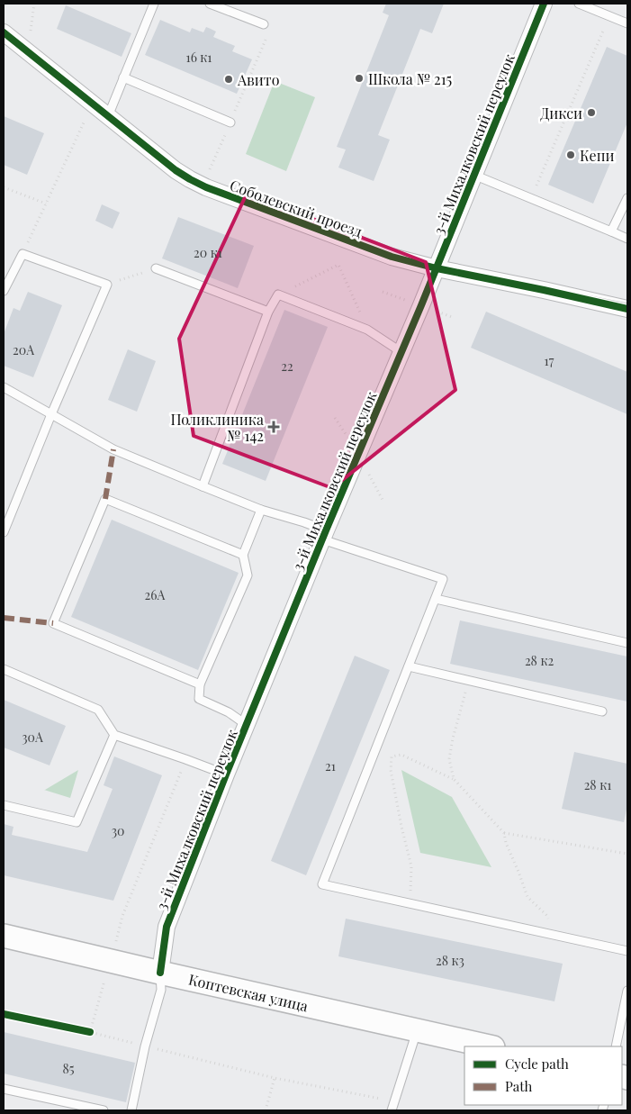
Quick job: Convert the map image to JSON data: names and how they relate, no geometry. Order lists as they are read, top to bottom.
{
  "streets": {
    "street": ["3-й Михалковский переулок", "Соболевский проезд", "Коптевская улица"]
  },
  "crossings": [
    ["3-й Михалковский переулок", "Соболевский проезд"],
    ["3-й Михалковский переулок", "Коптевская улица"]
  ],
  "places": {
    "other": [
      "Школа № 215",
      "Авито",
      "Дикси",
      "Кепи"
    ],
    "health": ["Поликлиника № 142"]
  },
  "house_numbers": [
    "16 к1",
    "20 к1",
    "20А",
    "17",
    "22",
    "26А",
    "28 к2",
    "30А",
    "21",
    "28 к1",
    "30",
    "28 к3",
    "85"
  ],
  "legend": ["Cycle path", "Path"]
}
